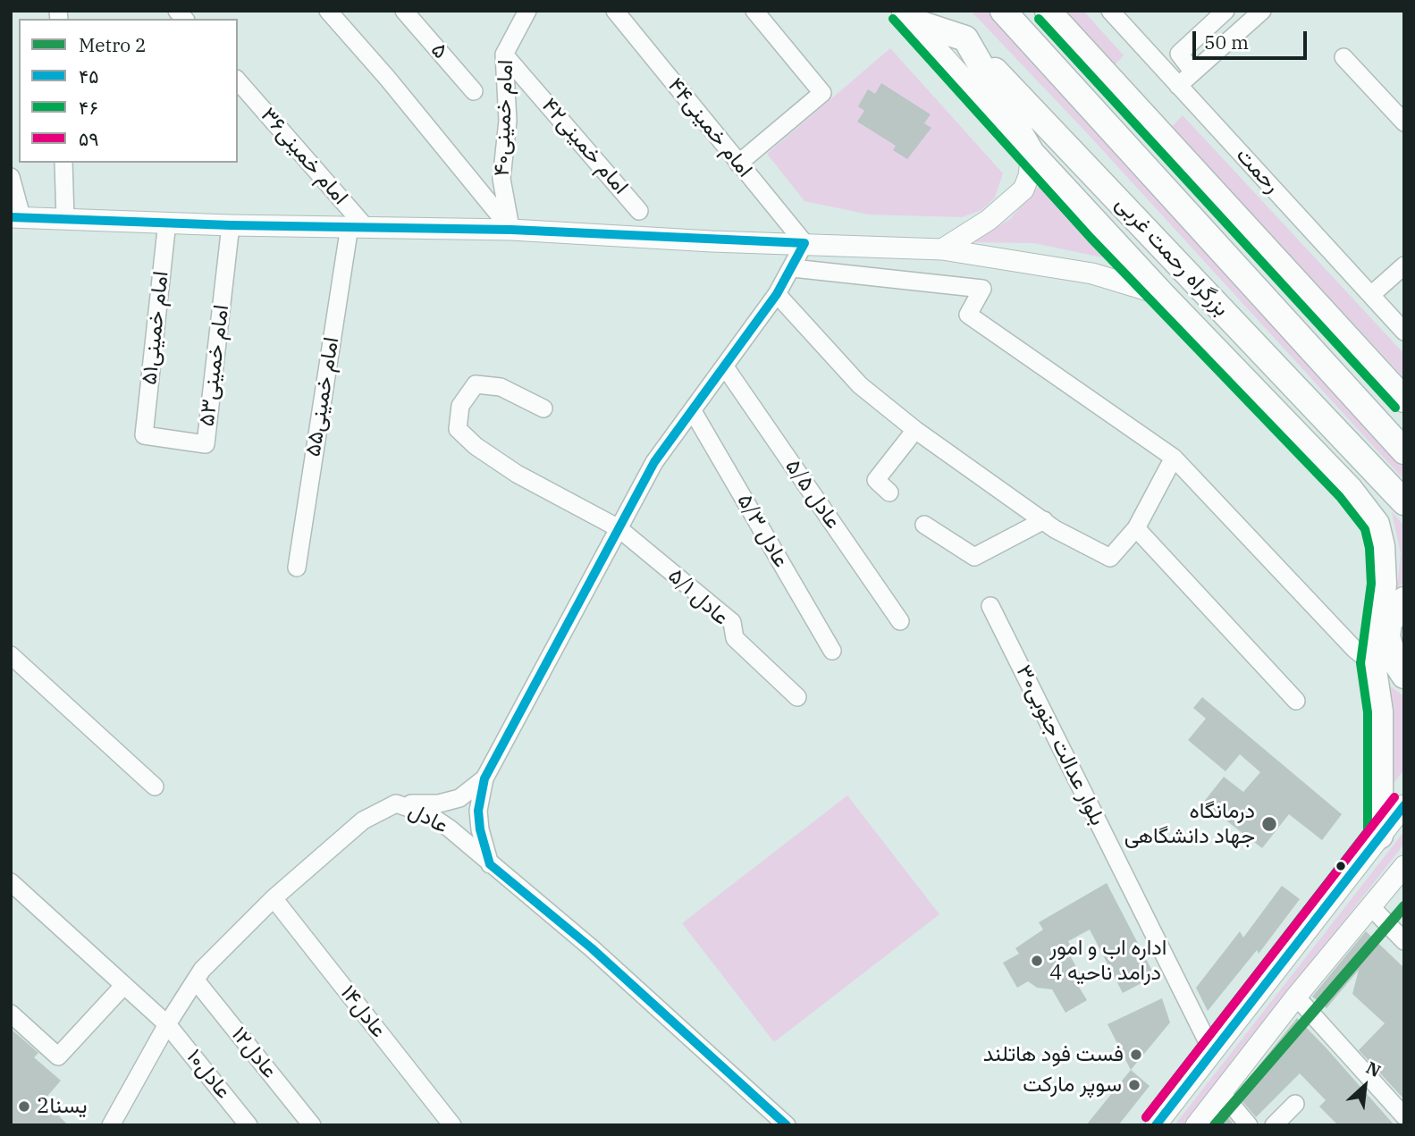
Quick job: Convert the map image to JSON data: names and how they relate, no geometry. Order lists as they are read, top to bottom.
{
  "streets": {
    "highway": ["بزرگراه رحمت غربی"],
    "street": [
      "۵",
      "امام خمینی۴۰",
      "۴۴امام خمینی",
      "امام خمینی۴۲",
      "امام خمینی۳۶",
      "رحمت",
      "امام خمینی۵۱",
      "امام خمینی۵۳",
      "امام خمینی۵۵",
      "عادل ۵/۵",
      "عادل ۵/۳",
      "عادل ۵/۱",
      "بلوار عدالت جنوبی۳۰",
      "عادل",
      "عادل۱۴",
      "عادل۱۲",
      "عادل۱۰"
    ]
  },
  "crossings": [
    ["امام خمینی۴۰", "امام خمینی۴۲"],
    ["امام خمینی۳۶", "امام خمینی۵۵"],
    ["امام خمینی۵۱", "امام خمینی۵۳"],
    ["عادل", "عادل۱۴"],
    ["عادل", "عادل۱۲"],
    ["عادل", "عادل۱۰"]
  ],
  "places": [
    "درمانگاه جهاد دانشگاهی",
    "اداره اب و امور درامد ناحیه 4",
    "فست فود هاتلند",
    "سوپر مارکت",
    "یسنا2"
  ],
  "lines": [
    "transit line ۴۶",
    "transit line ۴۵",
    "transit line ۵۹",
    "metro line 2"
  ],
  "legend": [
    "Metro 2",
    "۴۵",
    "۴۶",
    "۵۹"
  ],
  "scale_bar": "50 m",
  "north": "top right"
}
